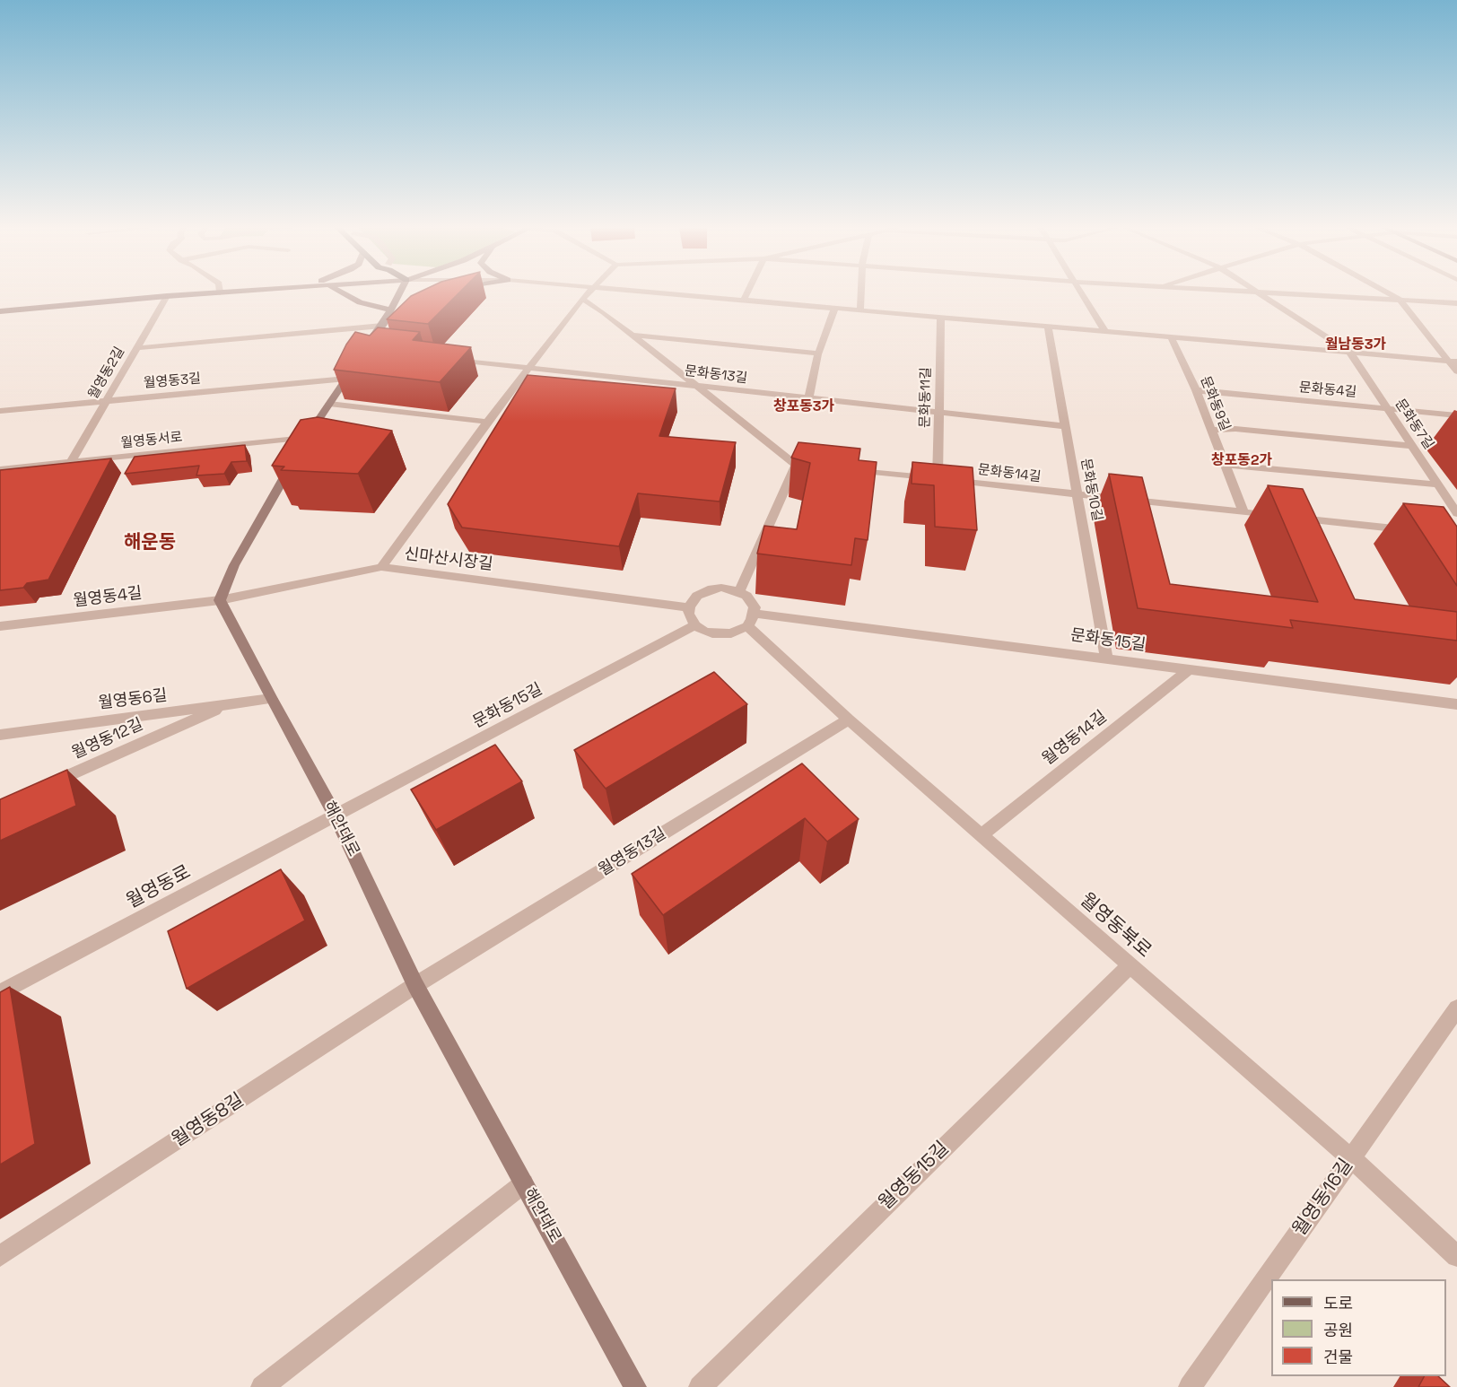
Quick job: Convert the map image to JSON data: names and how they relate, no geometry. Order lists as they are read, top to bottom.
{
  "streets": {
    "main road": ["해안대로"],
    "street": [
      "월영동2길",
      "문화동13길",
      "월영동3길",
      "문화동4길",
      "문화동11길",
      "문화동9길",
      "문화동7길",
      "월영동서로",
      "문화동14길",
      "문화동10길",
      "신마산시장길",
      "월영동4길",
      "문화동15길",
      "월영동6길",
      "월영동14길",
      "월영동12길",
      "월영동13길",
      "월영동로",
      "월영동북로",
      "월영동8길",
      "월영동15길",
      "월영동16길"
    ]
  },
  "crossings": [
    ["월영동2길", "월영동3길"],
    ["월영동2길", "월영동서로"],
    ["문화동13길", "문화동11길"],
    ["문화동13길", "문화동10길"],
    ["문화동13길", "신마산시장길"],
    ["문화동4길", "문화동9길"],
    ["문화동4길", "문화동7길"],
    ["문화동11길", "문화동14길"],
    ["문화동9길", "문화동14길"],
    ["문화동14길", "문화동10길"],
    ["문화동10길", "문화동15길"],
    ["신마산시장길", "월영동4길"],
    ["신마산시장길", "문화동15길"],
    ["신마산시장길", "월영동북로"],
    ["월영동4길", "해안대로"],
    ["문화동15길", "월영동14길"],
    ["문화동15길", "해안대로"],
    ["문화동15길", "월영동로"],
    ["문화동15길", "월영동북로"],
    ["월영동6길", "월영동12길"],
    ["월영동6길", "해안대로"],
    ["월영동14길", "월영동북로"],
    ["해안대로", "월영동13길"],
    ["해안대로", "월영동로"],
    ["해안대로", "월영동8길"],
    ["월영동13길", "월영동북로"],
    ["월영동13길", "월영동8길"],
    ["월영동북로", "월영동15길"],
    ["월영동북로", "월영동16길"]
  ],
  "districts": [
    "월남동3가",
    "창포동3가",
    "창포동2가",
    "해운동"
  ],
  "legend": ["도로", "공원", "건물"]
}
